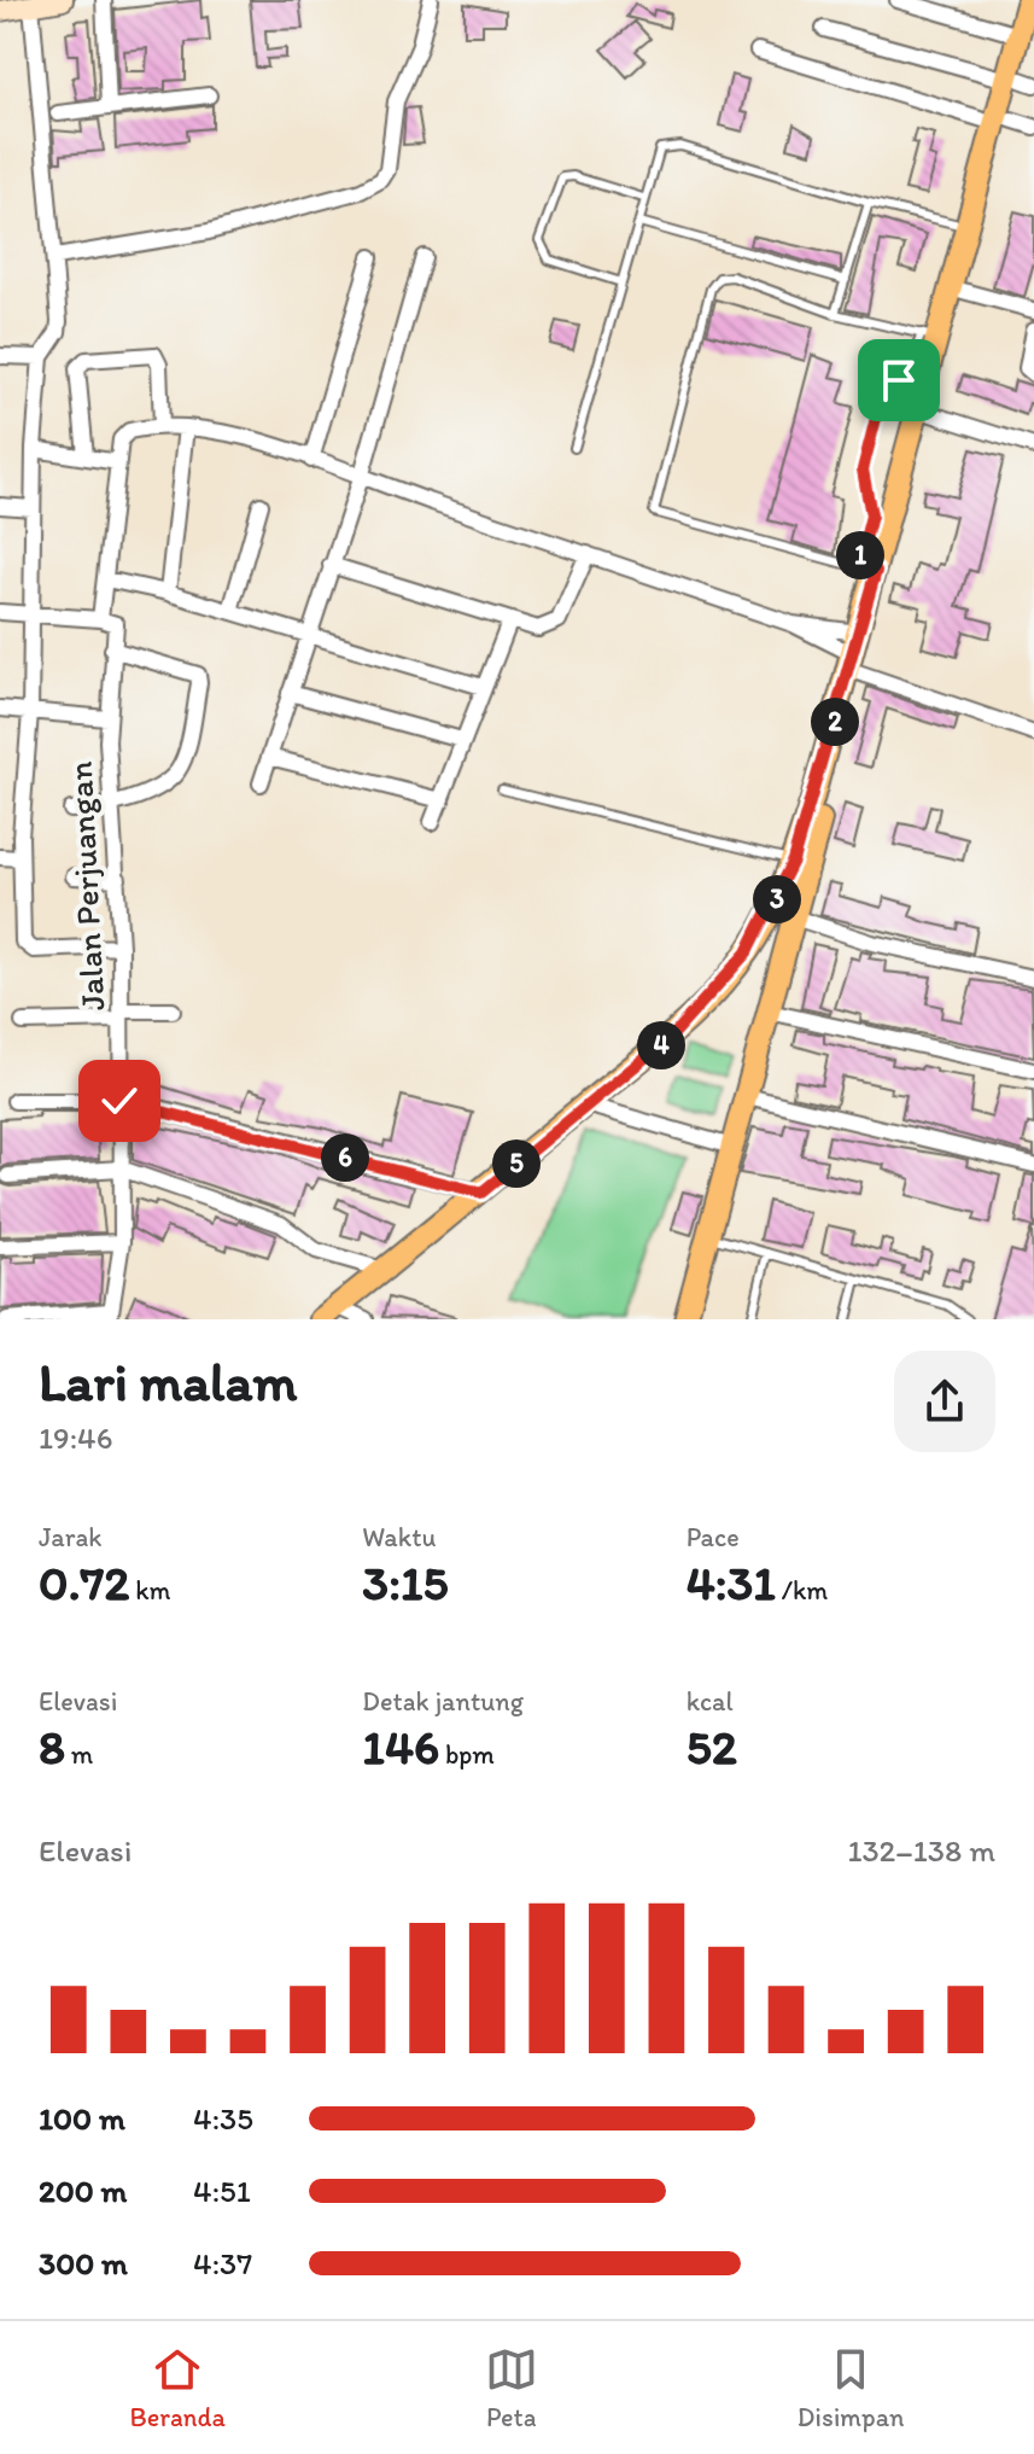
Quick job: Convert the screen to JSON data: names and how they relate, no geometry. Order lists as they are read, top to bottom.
{
  "streets": {
    "street": ["Jalan Perjuangan"]
  },
  "page": {
    "pins": [
      "1",
      "2",
      "3",
      "4",
      "6",
      "5"
    ],
    "heading": ["Lari malam", "19:46"],
    "stats": [
      ["Jarak", "0.72 km"],
      ["Waktu", "3:15"],
      ["Pace", "4:31 /km"],
      ["Elevasi", "8 m"],
      ["Detak jantung", "146 bpm"],
      ["kcal", "52"]
    ],
    "chart": ["Elevasi", "132–138 m"],
    "list": [
      {
        "name": "100 m",
        "note": "4:35"
      },
      {
        "name": "200 m",
        "note": "4:51"
      },
      {
        "name": "300 m",
        "note": "4:37"
      }
    ],
    "tabs": ["Beranda", "Peta", "Disimpan"]
  }
}
